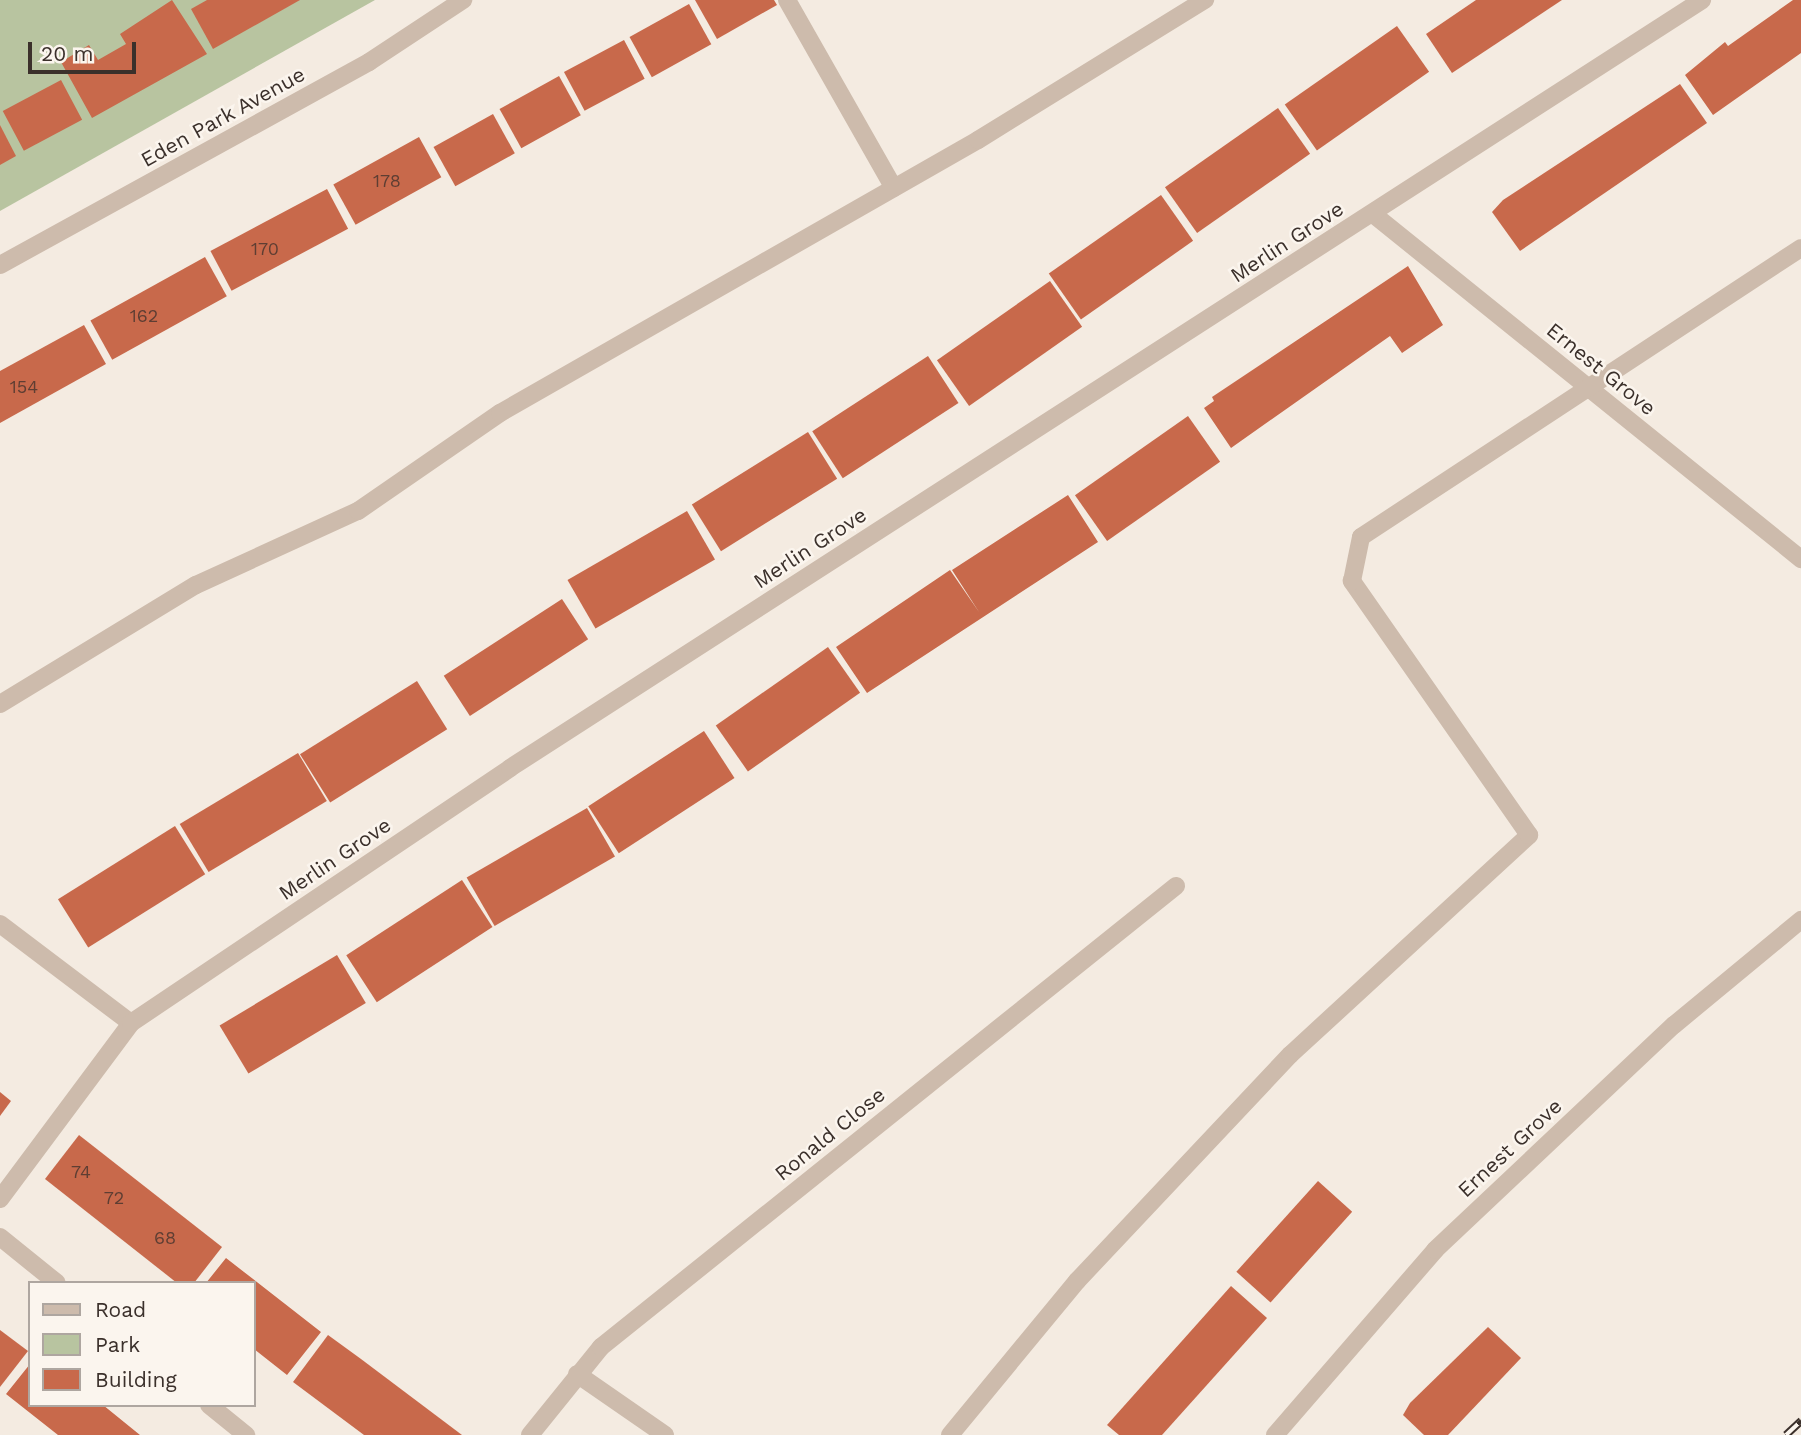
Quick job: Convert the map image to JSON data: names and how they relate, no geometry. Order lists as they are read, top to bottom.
{
  "streets": {
    "street": [
      "Eden Park Avenue",
      "Merlin Grove",
      "Ernest Grove",
      "Ronald Close"
    ]
  },
  "crossings": [
    ["Merlin Grove", "Ernest Grove"]
  ],
  "house_numbers": [
    "178",
    "170",
    "162",
    "154",
    "74",
    "72",
    "68"
  ],
  "legend": ["Road", "Park", "Building"],
  "scale_bar": "20 m"
}
